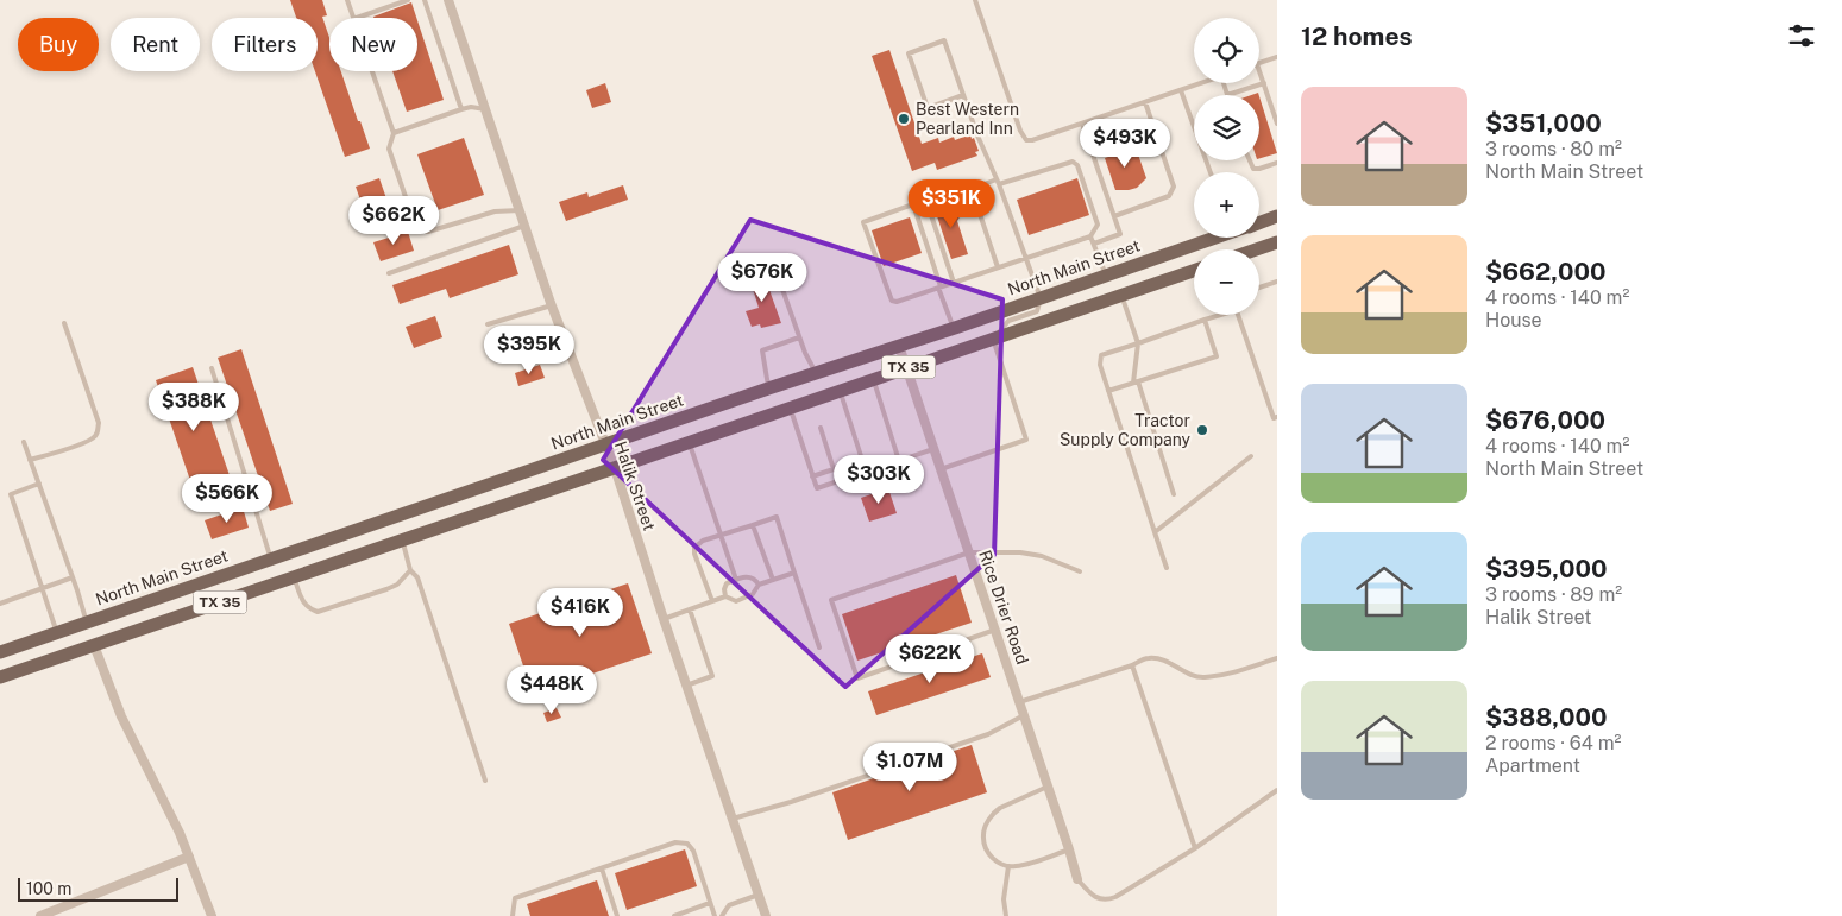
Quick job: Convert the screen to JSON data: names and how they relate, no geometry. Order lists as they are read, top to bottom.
{
  "streets": {
    "main road": ["North Main Street", "TX 35"],
    "street": ["Halik Street", "Rice Drier Road"]
  },
  "crossings": [
    ["North Main Street", "Halik Street"],
    ["North Main Street", "Rice Drier Road"],
    ["TX 35", "Halik Street"],
    ["TX 35", "Rice Drier Road"]
  ],
  "places": ["Best Western Pearland Inn", "Tractor Supply Company"],
  "scale_bar": "100 m",
  "page": {
    "heading": "12 homes",
    "map_buttons": ["+", "−"],
    "chip": [
      "Buy",
      "Rent",
      "Filters",
      "New"
    ],
    "list": [
      {
        "name": "$351,000",
        "note": "3 rooms · 80 m² · North Main Street"
      },
      {
        "name": "$662,000",
        "note": "4 rooms · 140 m² · House"
      },
      {
        "name": "$676,000",
        "note": "4 rooms · 140 m² · North Main Street"
      },
      {
        "name": "$395,000",
        "note": "3 rooms · 89 m² · Halik Street"
      },
      {
        "name": "$388,000",
        "note": "2 rooms · 64 m² · Apartment"
      }
    ],
    "price": [
      "$493K",
      "$351K",
      "$662K",
      "$676K",
      "$395K",
      "$388K",
      "$303K",
      "$566K",
      "$416K",
      "$622K",
      "$448K",
      "$1.07M"
    ],
    "scale": "100 m"
  }
}
